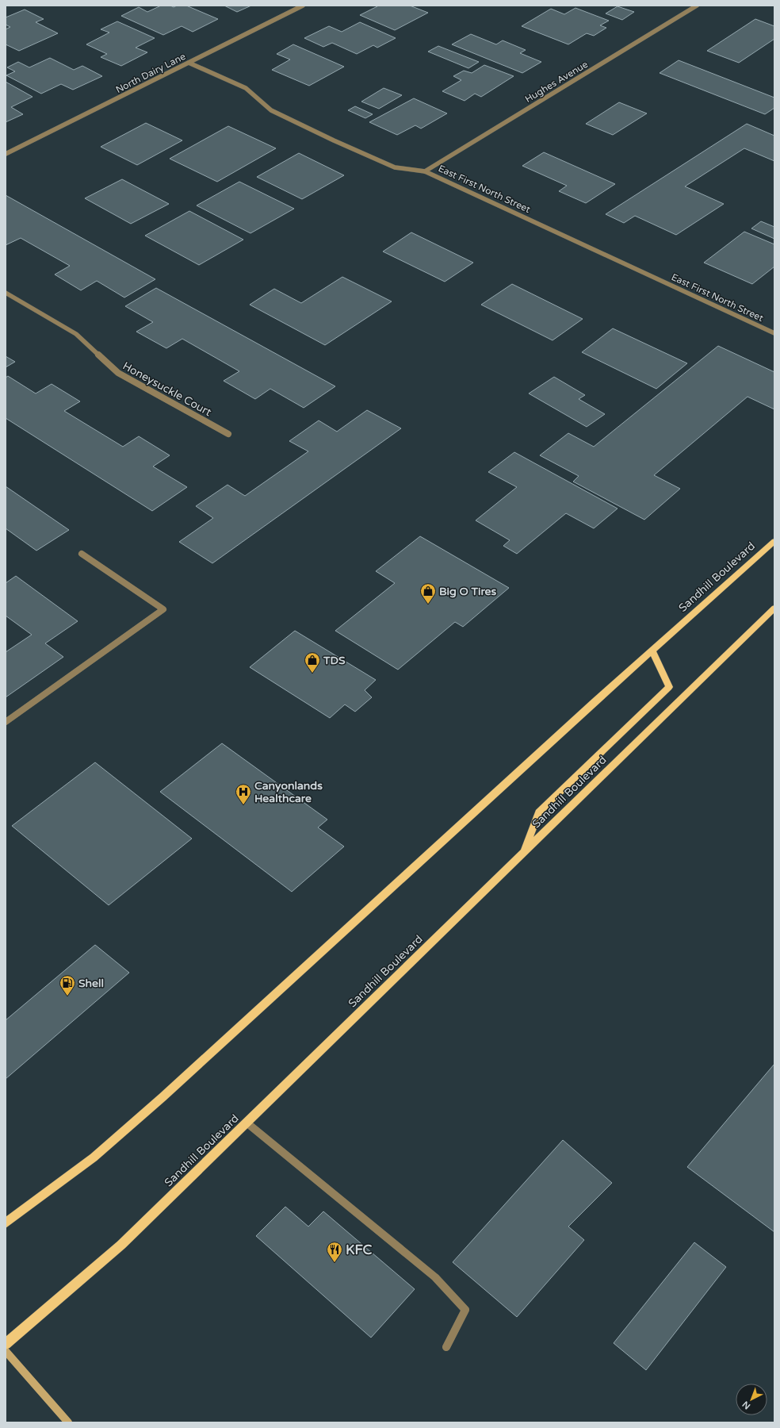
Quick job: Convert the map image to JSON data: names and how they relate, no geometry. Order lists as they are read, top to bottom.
{
  "streets": {
    "main road": ["Sandhill Boulevard"],
    "street": [
      "North Dairy Lane",
      "Hughes Avenue",
      "East First North Street",
      "Honeysuckle Court"
    ]
  },
  "crossings": [
    ["North Dairy Lane", "East First North Street"],
    ["Hughes Avenue", "East First North Street"]
  ],
  "places": {
    "shop": ["Big O Tires", "TDS"],
    "hospital": ["Canyonlands Healthcare"],
    "fuel station": ["Shell"],
    "restaurant": ["KFC"]
  },
  "north": "bottom left"
}
